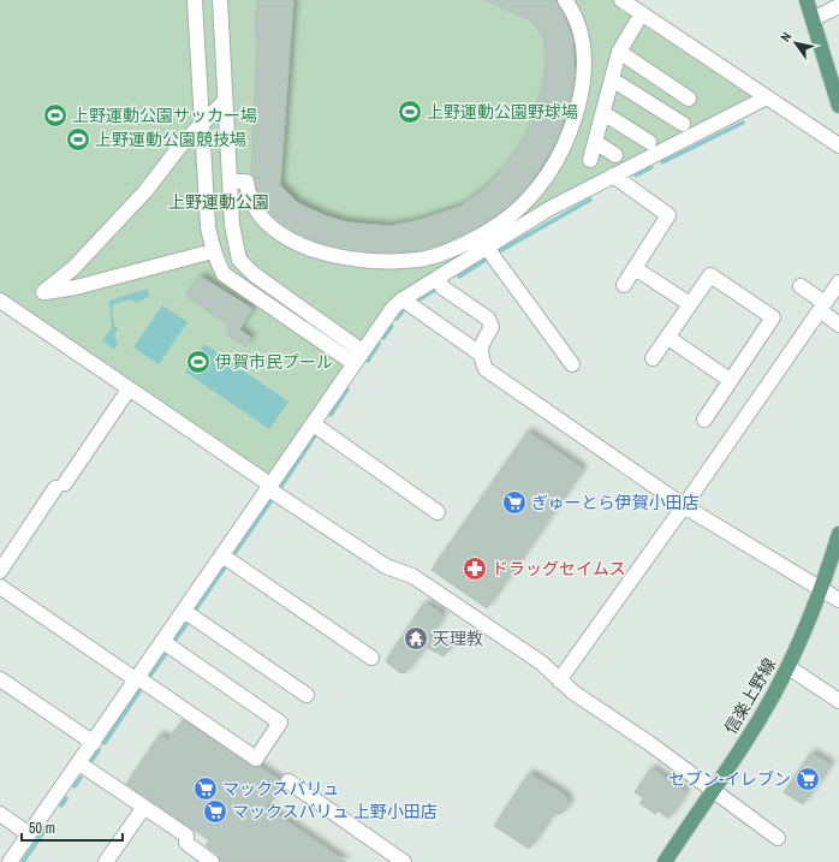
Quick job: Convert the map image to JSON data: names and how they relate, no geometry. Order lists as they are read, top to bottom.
{
  "streets": {
    "main road": ["信楽上野線"]
  },
  "parks": ["上野運動公園"],
  "places": {
    "sports": [
      "上野運動公園野球場",
      "上野運動公園サッカー場",
      "上野運動公園競技場",
      "伊賀市民プール"
    ],
    "supermarket": [
      "ぎゅーとら伊賀小田店",
      "セブン-イレブン",
      "マックスバリュ",
      "マックスバリュ 上野小田店"
    ],
    "pharmacy": ["ドラッグセイムス"],
    "temple": ["天理教"]
  },
  "scale_bar": "50 m",
  "north": "top left"
}
